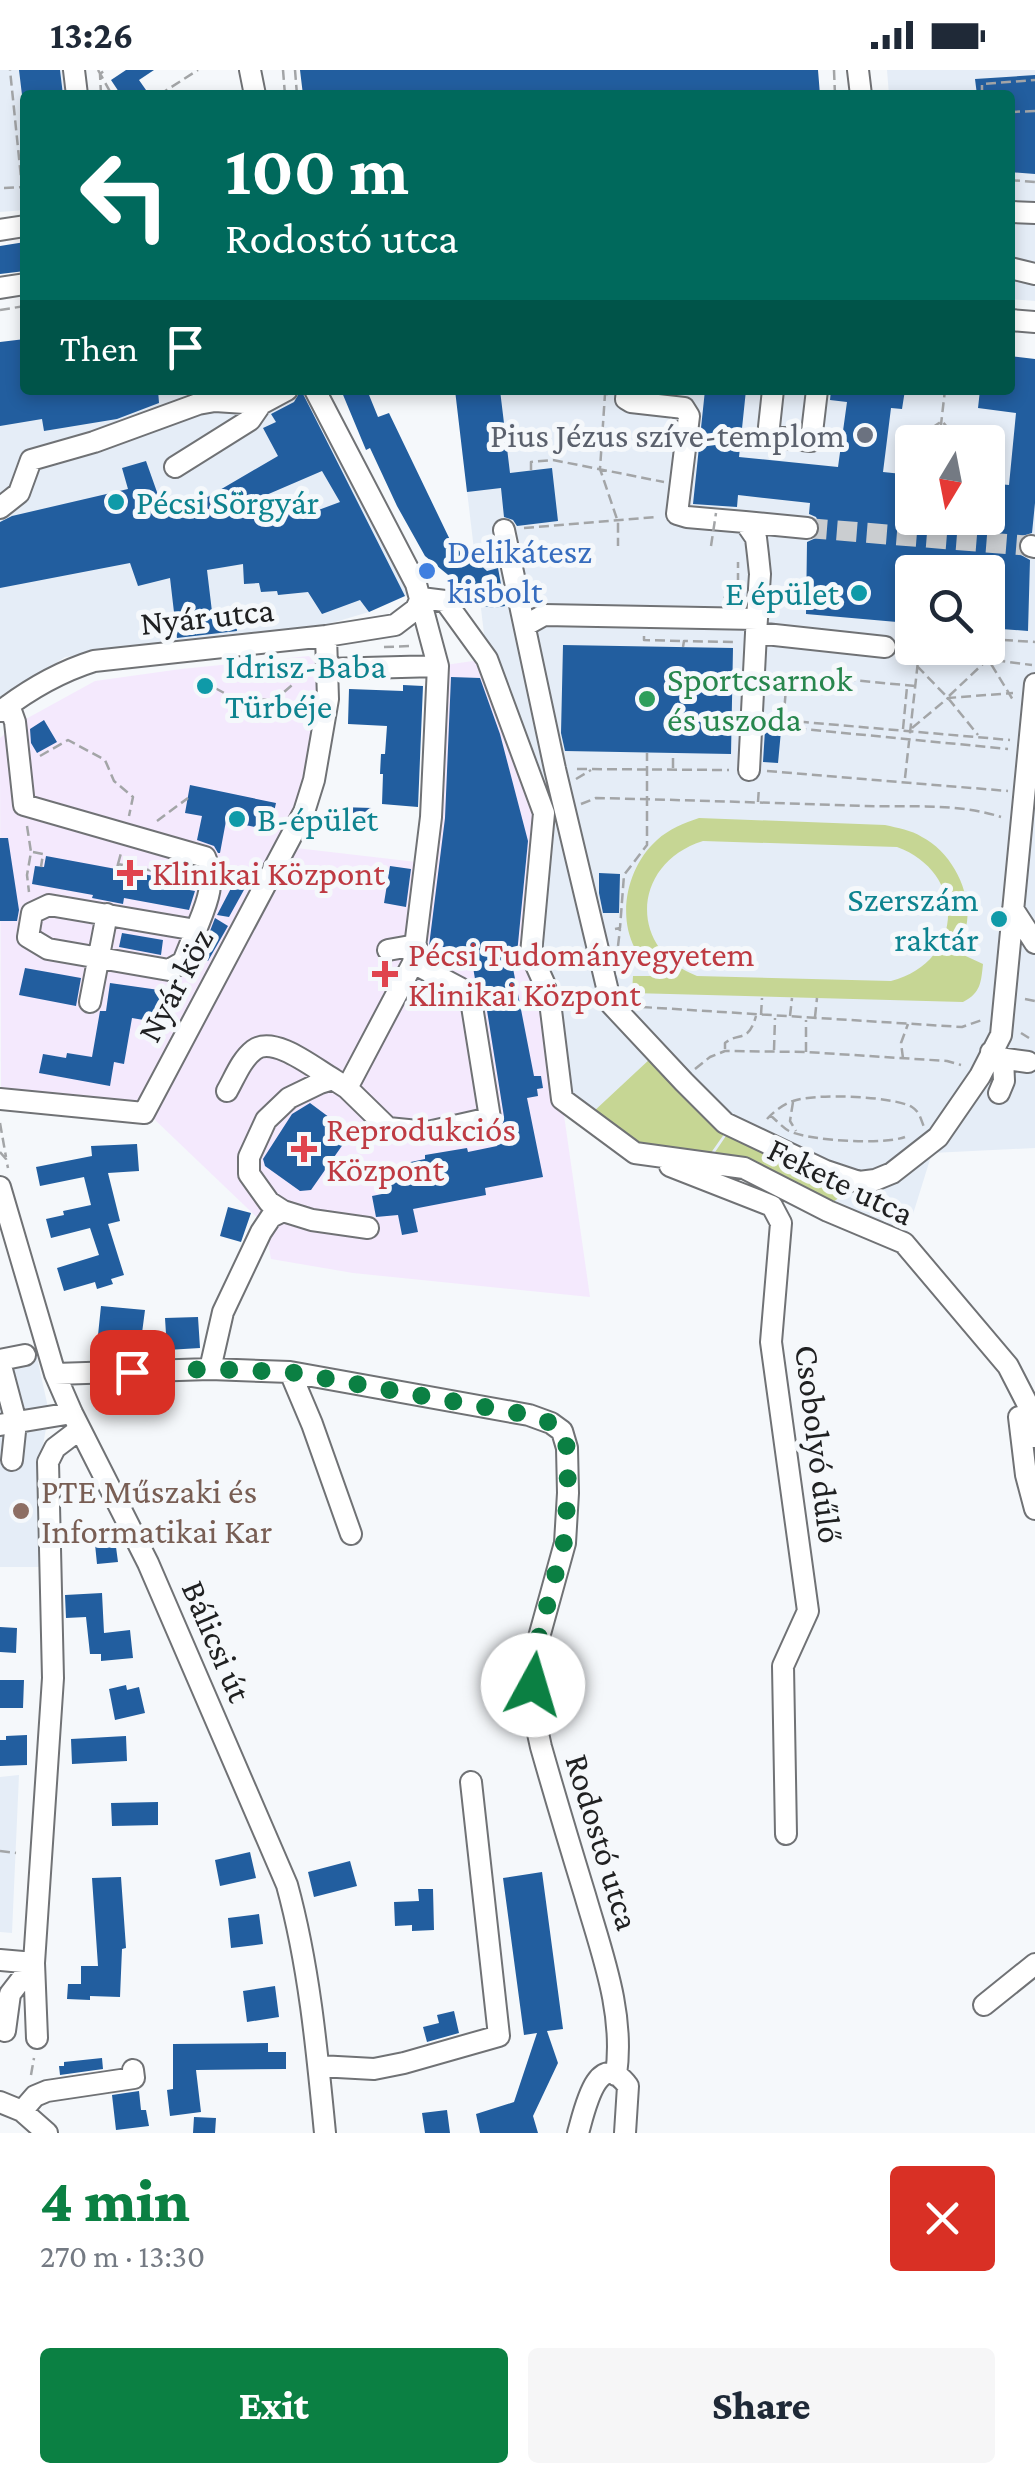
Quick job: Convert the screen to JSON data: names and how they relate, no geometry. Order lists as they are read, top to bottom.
{
  "streets": {
    "street": [
      "Nyár utca",
      "Nyár köz",
      "Fekete utca",
      "Csobolyó dűlő",
      "Bálicsi út",
      "Rodostó utca"
    ]
  },
  "crossings": [
    ["Nyár utca", "Nyár köz"],
    ["Nyár utca", "Fekete utca"],
    ["Fekete utca", "Csobolyó dűlő"],
    ["Bálicsi út", "Rodostó utca"]
  ],
  "places": {
    "other": [
      "Pius Jézus szíve-templom",
      "Pécsi Sörgyár",
      "Delikátesz kisbolt",
      "E épület",
      "Idrisz-Baba Türbéje",
      "Sportcsarnok és uszoda",
      "B-épület",
      "Szerszám raktár",
      "PTE Műszaki és Informatikai Kar"
    ],
    "health": ["Klinikai Központ", "Pécsi Tudományegyetem Klinikai Központ", "Reprodukciós Központ"]
  },
  "north": "bottom",
  "page": {
    "status": "13:26",
    "turn": ["100 m", "Rodostó utca"],
    "then": "Then",
    "heading": ["4 min", "270 m · 13:30"],
    "buttons": ["Exit", "Share"]
  }
}
